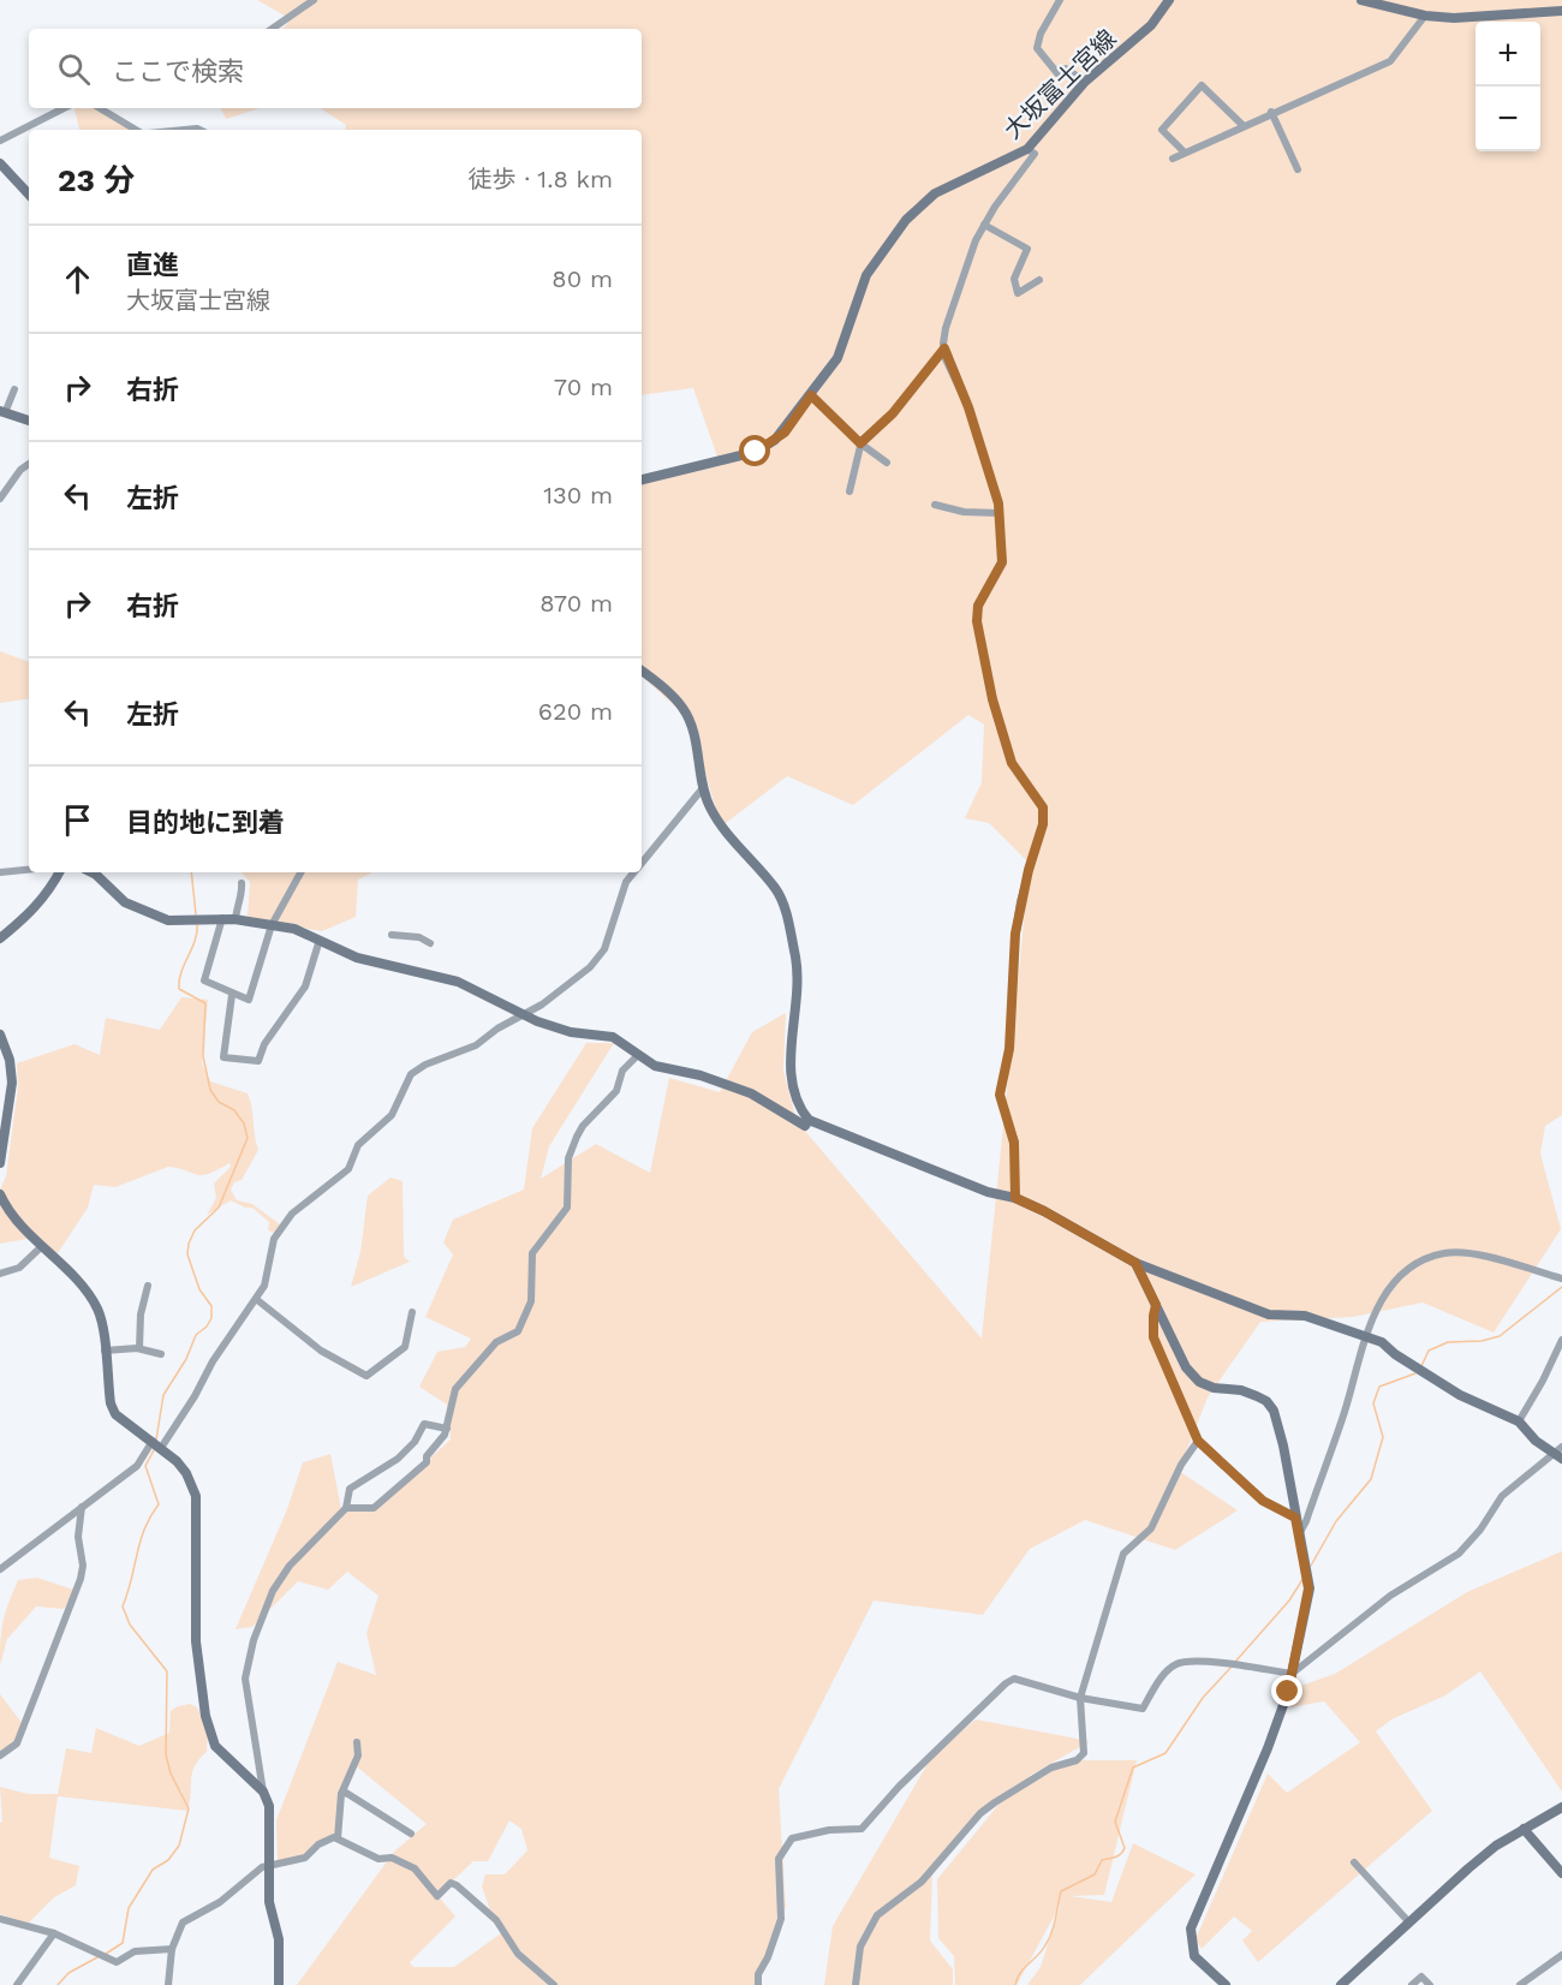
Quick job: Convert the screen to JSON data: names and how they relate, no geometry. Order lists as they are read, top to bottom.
{
  "streets": {
    "street": ["大坂富士宮線"]
  },
  "page": {
    "map_buttons": ["+", "−"],
    "search": "ここで検索",
    "heading": ["23 分", "徒歩 · 1.8 km"],
    "list": [
      ["直進", "大坂富士宮線", "80 m"],
      ["右折", "70 m"],
      ["左折", "130 m"],
      ["右折", "870 m"],
      ["左折", "620 m"],
      "目的地に到着"
    ]
  }
}
